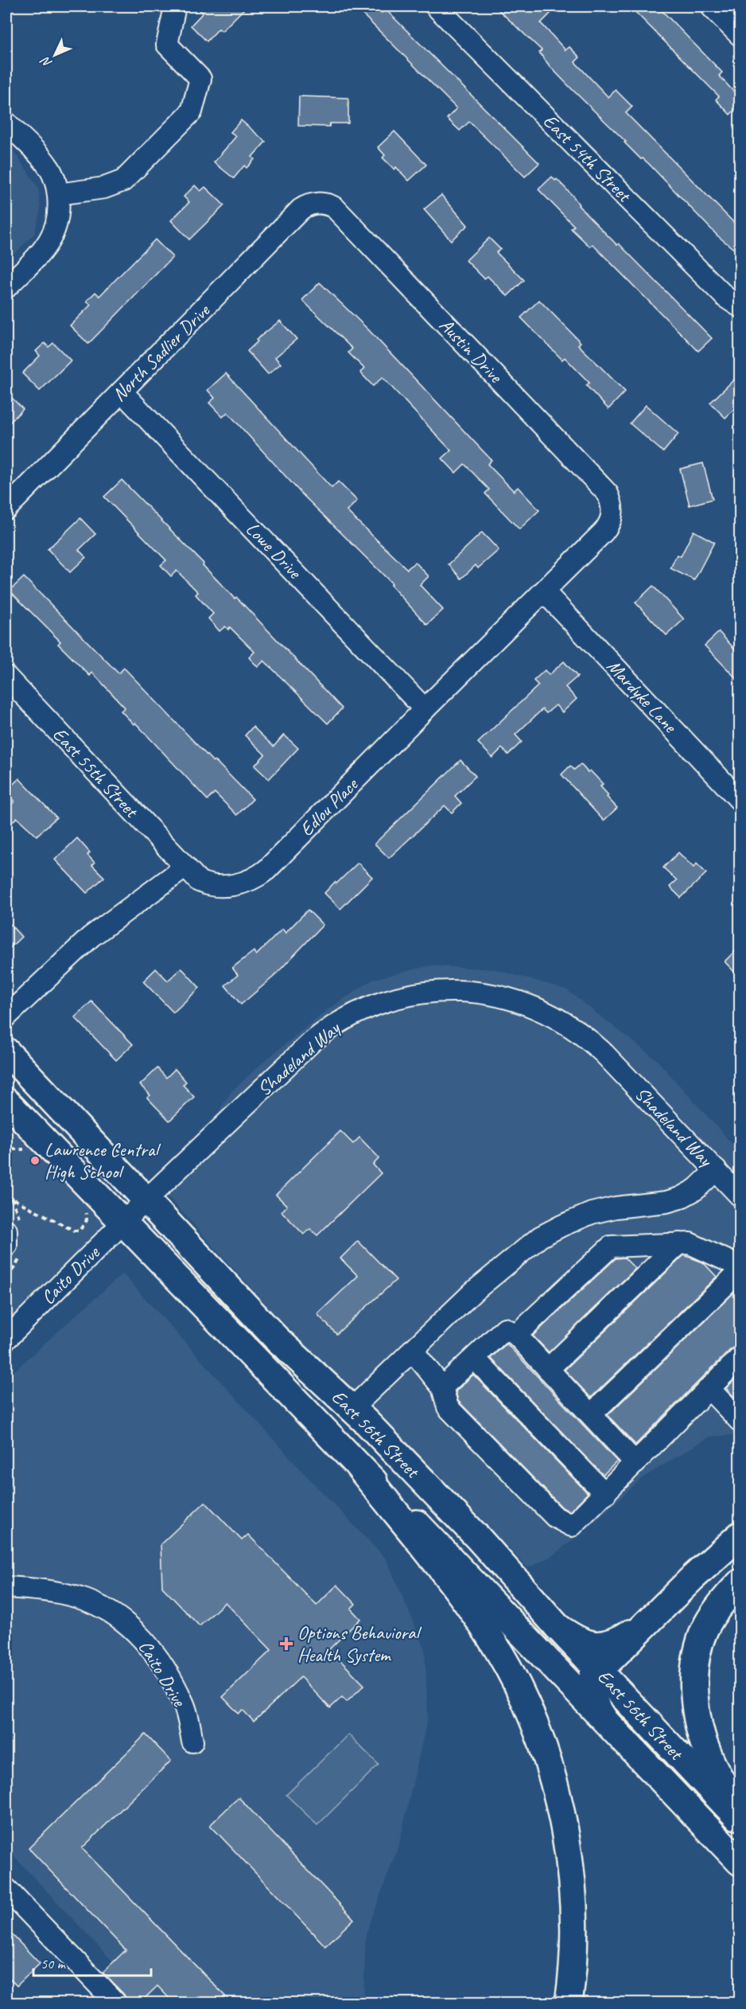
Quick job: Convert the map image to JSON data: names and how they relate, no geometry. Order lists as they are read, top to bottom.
{
  "streets": {
    "main road": ["East 56th Street"],
    "street": [
      "East 54th Street",
      "Austin Drive",
      "North Sadlier Drive",
      "Lowe Drive",
      "Mardyke Lane",
      "East 55th Street",
      "Edlou Place",
      "Shadeland Way",
      "Caito Drive"
    ]
  },
  "crossings": [
    ["Austin Drive", "North Sadlier Drive"],
    ["Austin Drive", "Edlou Place"],
    ["North Sadlier Drive", "Lowe Drive"],
    ["Lowe Drive", "Edlou Place"],
    ["Mardyke Lane", "Edlou Place"],
    ["East 55th Street", "Edlou Place"],
    ["Shadeland Way", "Caito Drive"],
    ["Shadeland Way", "East 56th Street"],
    ["Caito Drive", "East 56th Street"]
  ],
  "places": {
    "other": ["Lawrence Central High School"],
    "health": ["Options Behavioral Health System"]
  },
  "scale_bar": "50 m",
  "north": "bottom left"
}
